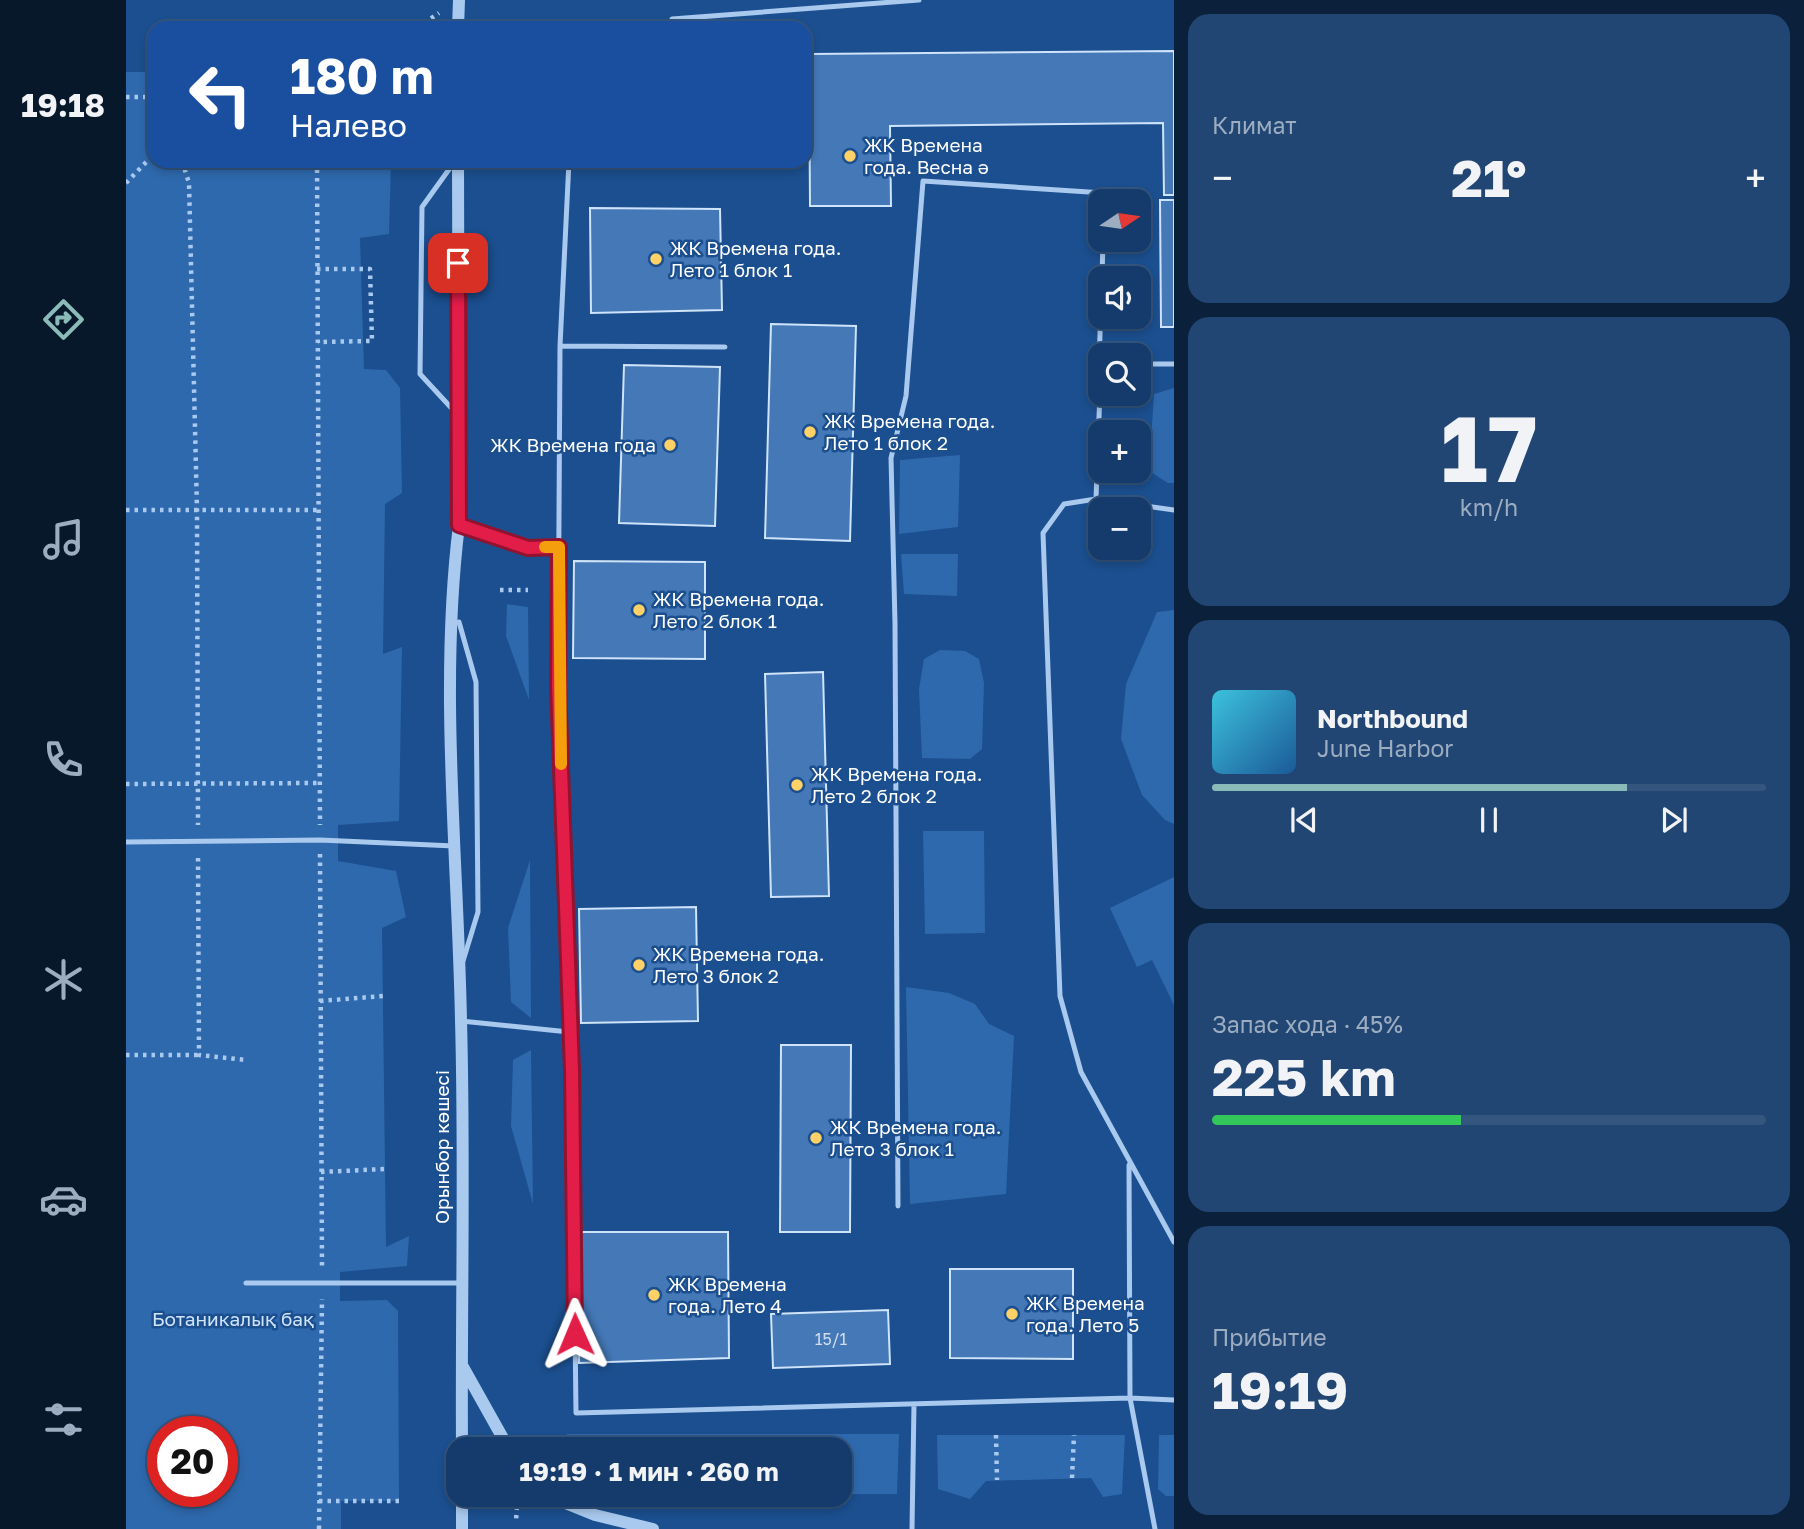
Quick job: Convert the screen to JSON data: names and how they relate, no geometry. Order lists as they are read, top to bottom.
{
  "streets": {
    "street": ["Орынбор көшесі"]
  },
  "parks": ["Ботаникалық бақ"],
  "places": [
    "ЖК Времена года. Весна ә",
    "ЖК Времена года. Лето 1 блок 1",
    "ЖК Времена года. Лето 1 блок 2",
    "ЖК Времена года",
    "ЖК Времена года. Лето 2 блок 1",
    "ЖК Времена года. Лето 2 блок 2",
    "ЖК Времена года. Лето 3 блок 2",
    "ЖК Времена года. Лето 3 блок 1",
    "ЖК Времена года. Лето 4",
    "ЖК Времена года. Лето 5"
  ],
  "house_numbers": ["15/1"],
  "north": "right",
  "page": {
    "tabs": "19:18",
    "tile": [
      "Климат",
      ["17", "km/h"],
      ["Запас хода · 45%", "225 km"],
      ["Прибытие", "19:19"]
    ],
    "turn": ["180 m", "Налево"],
    "heat": ["−", "21°", "+"],
    "map_buttons": ["+", "−"],
    "song": ["Northbound", "June Harbor"],
    "limit": "20",
    "trip": "19:19 · 1 мин · 260 m"
  }
}
